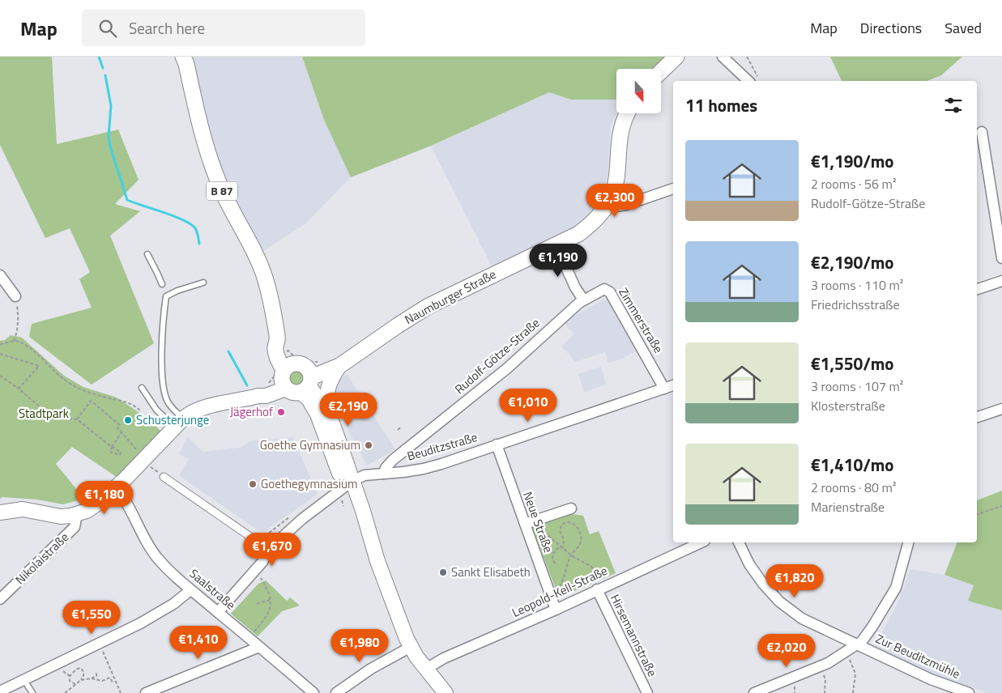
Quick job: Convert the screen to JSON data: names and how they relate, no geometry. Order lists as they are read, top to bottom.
{
  "streets": {
    "main road": ["B 87", "Naumburger Straße"],
    "street": [
      "Zimmerstraße",
      "Rudolf-Götze-Straße",
      "Beuditzstraße",
      "Neue Straße",
      "Nikolaistraße",
      "Saalstraße",
      "Leopold-Kell-Straße",
      "Hirsemannstraße",
      "Zur Beuditzmühle"
    ]
  },
  "crossings": [
    ["B 87", "Naumburger Straße"],
    ["Zimmerstraße", "Rudolf-Götze-Straße"],
    ["Zimmerstraße", "Beuditzstraße"],
    ["Rudolf-Götze-Straße", "Beuditzstraße"],
    ["Beuditzstraße", "Neue Straße"],
    ["Beuditzstraße", "Saalstraße"],
    ["Neue Straße", "Leopold-Kell-Straße"],
    ["Leopold-Kell-Straße", "Hirsemannstraße"]
  ],
  "parks": ["Stadtpark"],
  "places": [
    "Jägerhof",
    "Schusterjunge",
    "Goethe Gymnasium",
    "Goethegymnasium",
    "Sankt Elisabeth"
  ],
  "north": "bottom",
  "page": {
    "header": "Map",
    "search": "Search here",
    "nav": ["Map", "Directions", "Saved"],
    "heading": "11 homes",
    "list": [
      {
        "name": "€1,190/mo",
        "note": "2 rooms · 56 m² · Rudolf-Götze-Straße"
      },
      {
        "name": "€2,190/mo",
        "note": "3 rooms · 110 m² · Friedrichsstraße"
      },
      {
        "name": "€1,550/mo",
        "note": "3 rooms · 107 m² · Klosterstraße"
      },
      {
        "name": "€1,410/mo",
        "note": "2 rooms · 80 m² · Marienstraße"
      }
    ],
    "price": [
      "€2,300",
      "€1,190",
      "€1,010",
      "€2,190",
      "€1,180",
      "€1,670",
      "€1,820",
      "€1,550",
      "€1,410",
      "€1,980",
      "€2,020"
    ]
  }
}
